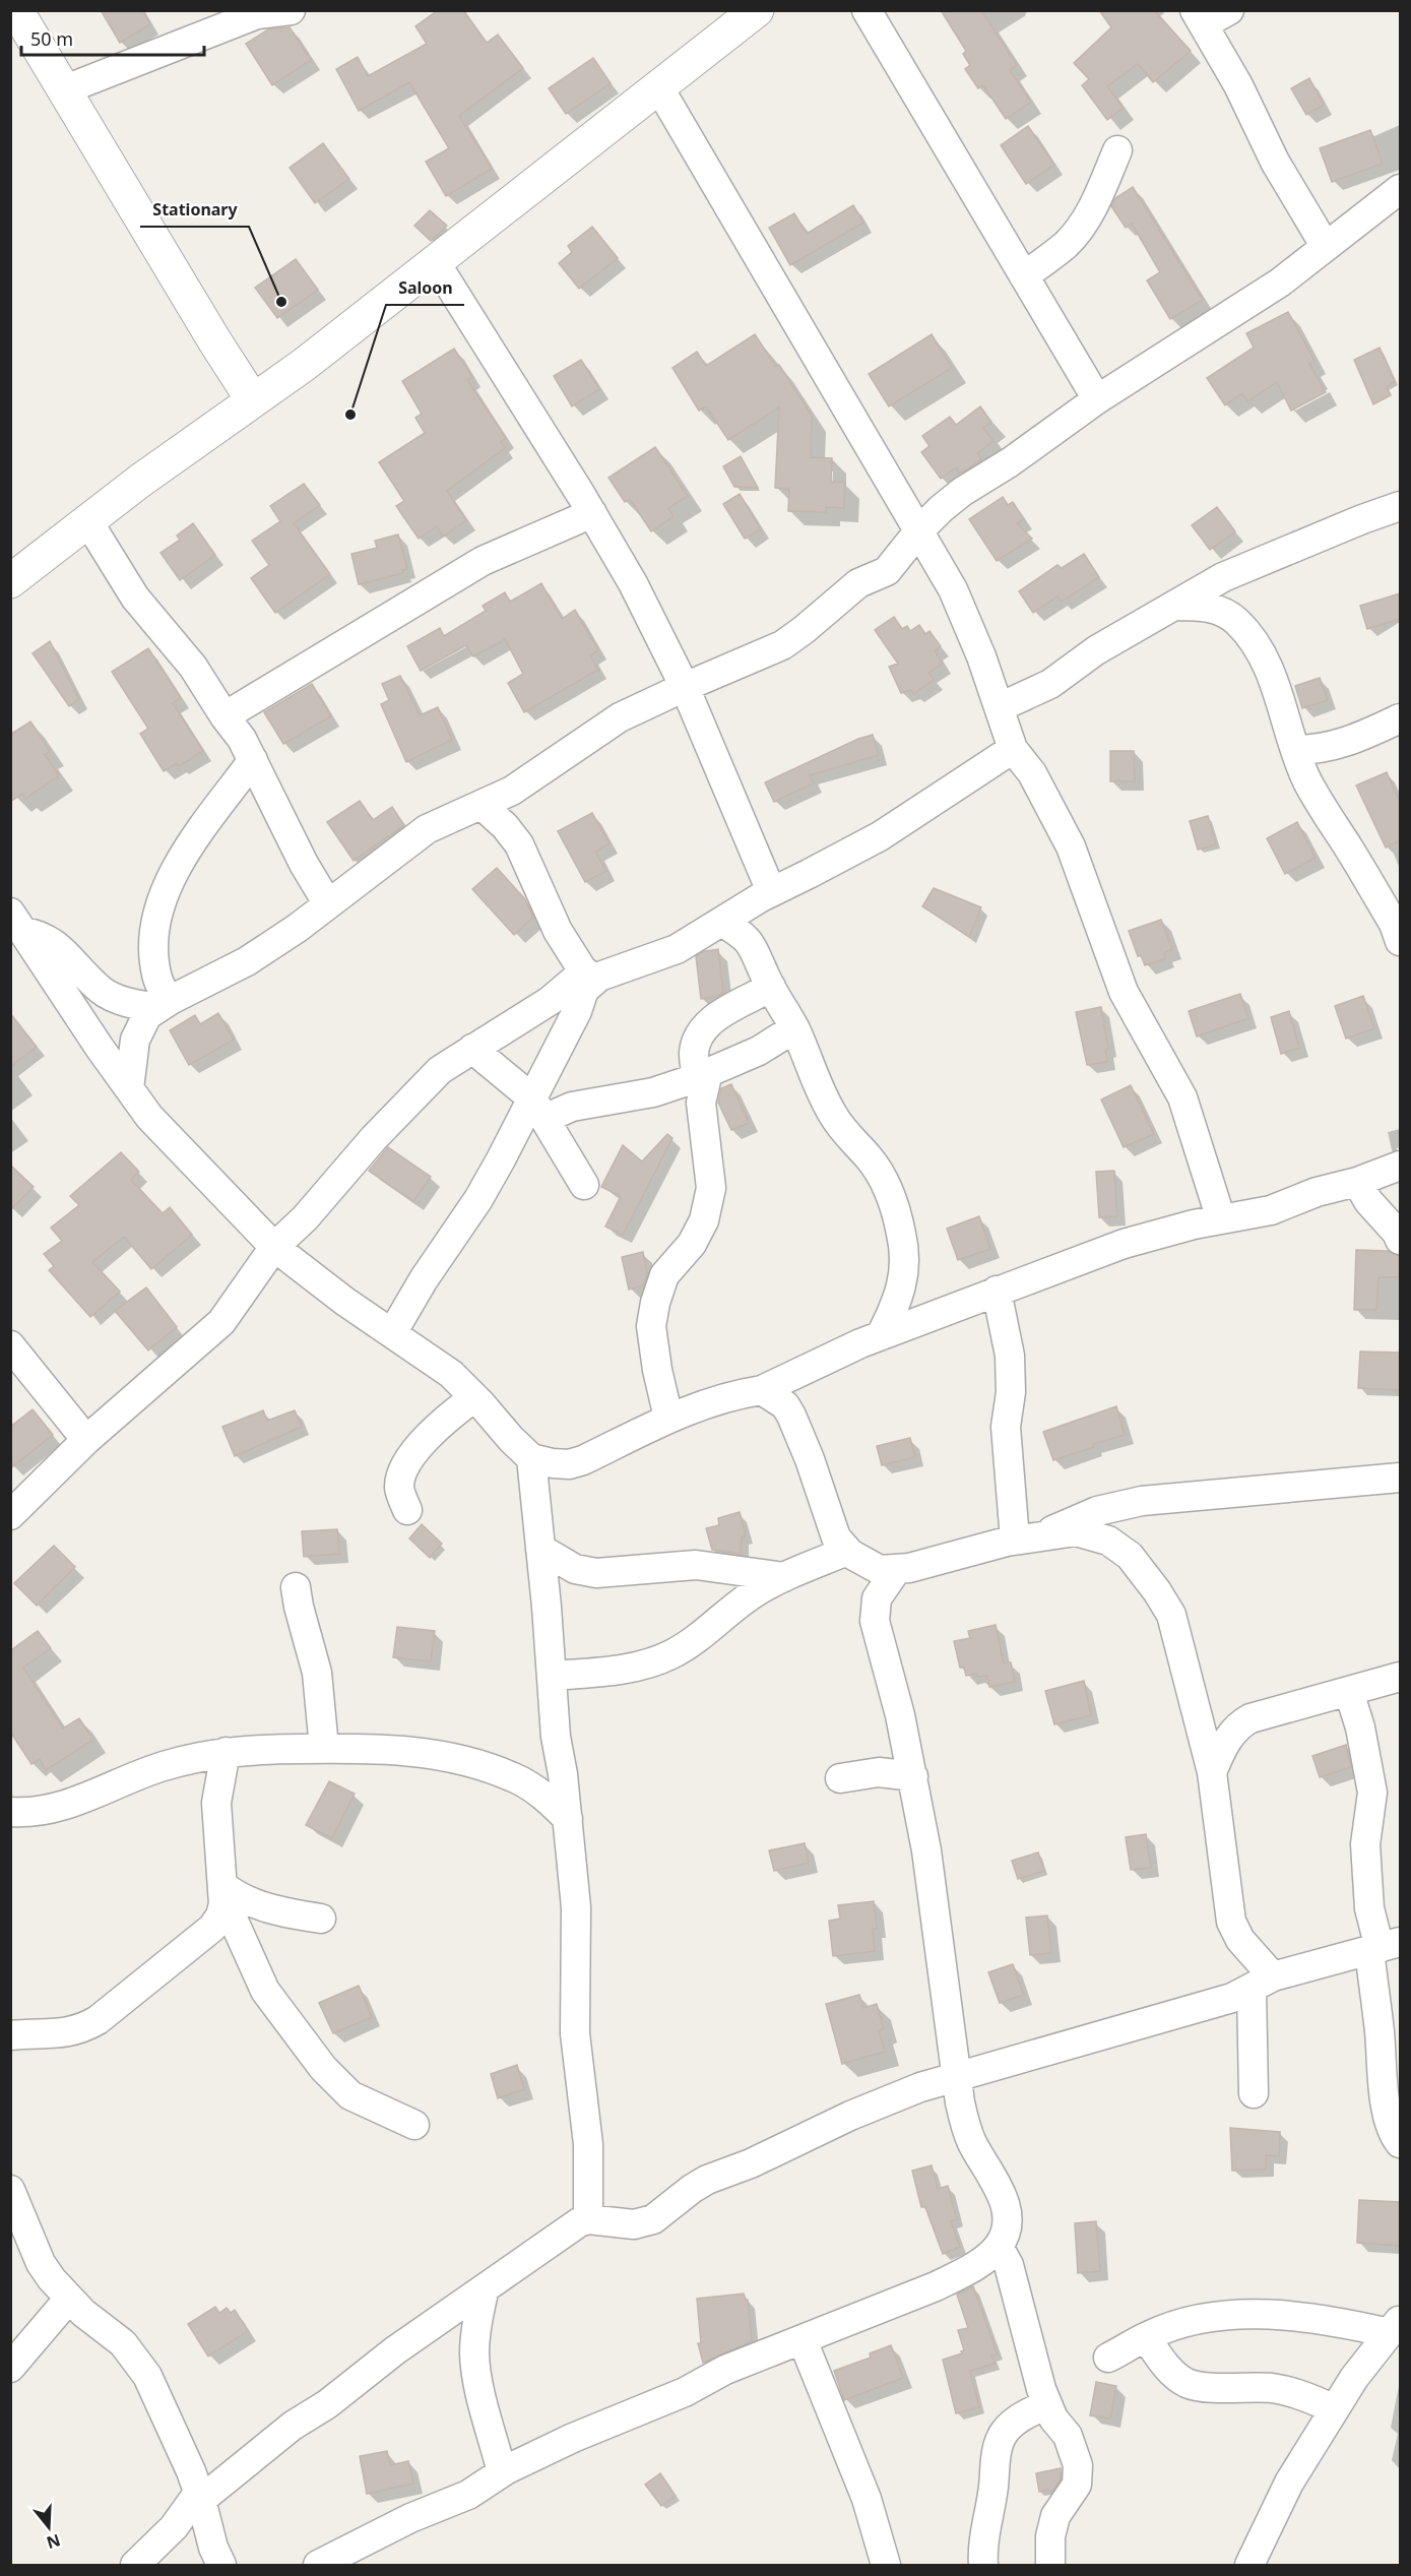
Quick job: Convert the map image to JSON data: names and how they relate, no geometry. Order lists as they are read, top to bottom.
{
  "places": ["Stationary", "Saloon"],
  "scale_bar": "50 m",
  "north": "bottom"
}
